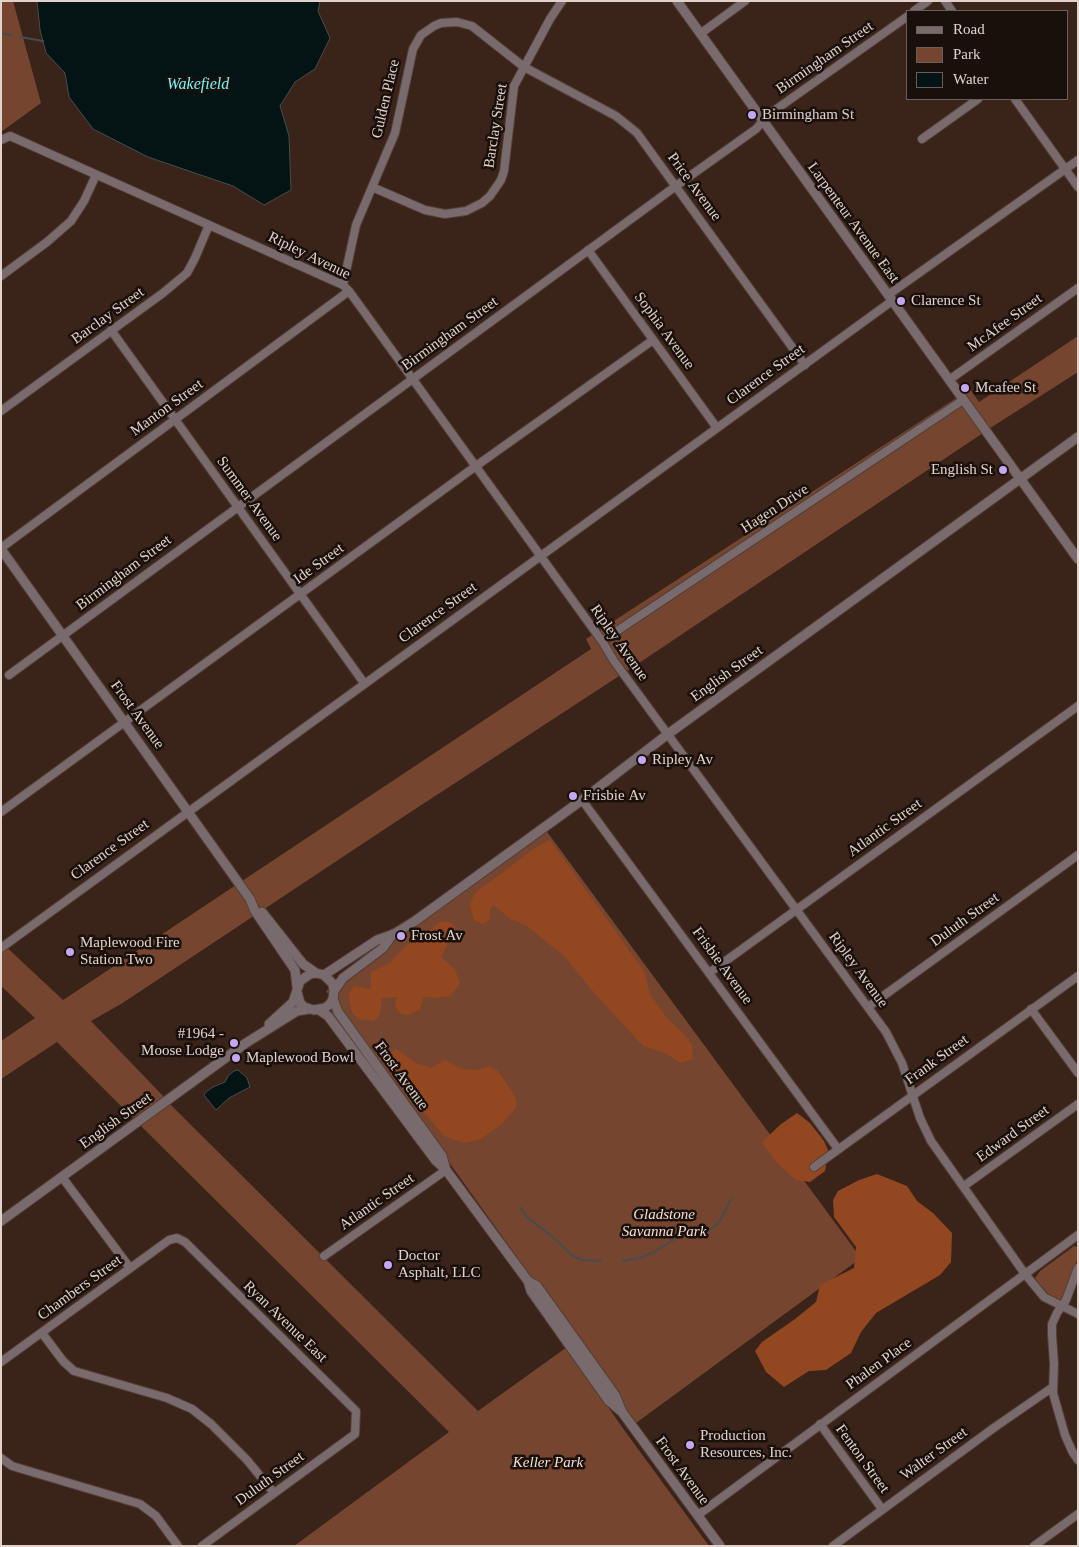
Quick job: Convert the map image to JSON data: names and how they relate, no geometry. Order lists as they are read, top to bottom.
{
  "streets": {
    "street": [
      "Birmingham Street",
      "Gulden Place",
      "Barclay Street",
      "Price Avenue",
      "Larpenteur Avenue East",
      "Ripley Avenue",
      "McAfee Street",
      "Sophia Avenue",
      "Clarence Street",
      "Manton Street",
      "Summer Avenue",
      "Hagen Drive",
      "Ide Street",
      "English Street",
      "Frost Avenue",
      "Atlantic Street",
      "Duluth Street",
      "Frisbie Avenue",
      "Frank Street",
      "Edward Street",
      "Chambers Street",
      "Ryan Avenue East",
      "Phalen Place",
      "Walter Street",
      "Fenton Street"
    ]
  },
  "crossings": [
    ["Birmingham Street", "Price Avenue"],
    ["Birmingham Street", "Larpenteur Avenue East"],
    ["Birmingham Street", "Ripley Avenue"],
    ["Birmingham Street", "Sophia Avenue"],
    ["Birmingham Street", "Summer Avenue"],
    ["Birmingham Street", "Frost Avenue"],
    ["Gulden Place", "Barclay Street"],
    ["Gulden Place", "Price Avenue"],
    ["Gulden Place", "Ripley Avenue"],
    ["Barclay Street", "Price Avenue"],
    ["Barclay Street", "Ripley Avenue"],
    ["Barclay Street", "Summer Avenue"],
    ["Price Avenue", "Clarence Street"],
    ["Larpenteur Avenue East", "McAfee Street"],
    ["Larpenteur Avenue East", "Clarence Street"],
    ["Larpenteur Avenue East", "Hagen Drive"],
    ["Larpenteur Avenue East", "English Street"],
    ["Ripley Avenue", "Clarence Street"],
    ["Ripley Avenue", "Manton Street"],
    ["Ripley Avenue", "Hagen Drive"],
    ["Ripley Avenue", "Ide Street"],
    ["Ripley Avenue", "English Street"],
    ["Ripley Avenue", "Atlantic Street"],
    ["Ripley Avenue", "Duluth Street"],
    ["Ripley Avenue", "Frank Street"],
    ["Ripley Avenue", "Edward Street"],
    ["Ripley Avenue", "Phalen Place"],
    ["Sophia Avenue", "Clarence Street"],
    ["Sophia Avenue", "Ide Street"],
    ["Clarence Street", "Summer Avenue"],
    ["Clarence Street", "Frost Avenue"],
    ["Manton Street", "Summer Avenue"],
    ["Manton Street", "Frost Avenue"],
    ["Summer Avenue", "Ide Street"],
    ["Ide Street", "Frost Avenue"],
    ["English Street", "Frost Avenue"],
    ["English Street", "Frisbie Avenue"],
    ["Frost Avenue", "Atlantic Street"],
    ["Frost Avenue", "Phalen Place"],
    ["Atlantic Street", "Frisbie Avenue"],
    ["Duluth Street", "Ryan Avenue East"],
    ["Frisbie Avenue", "Frank Street"],
    ["Chambers Street", "Ryan Avenue East"],
    ["Phalen Place", "Fenton Street"],
    ["Walter Street", "Fenton Street"]
  ],
  "water": ["Wakefield"],
  "parks": ["Gladstone Savanna Park", "Keller Park"],
  "places": [
    "Birmingham St",
    "Clarence St",
    "Mcafee St",
    "English St",
    "Ripley Av",
    "Frisbie Av",
    "Frost Av",
    "Maplewood Fire Station Two",
    "#1964 - Moose Lodge",
    "Maplewood Bowl",
    "Doctor Asphalt, LLC",
    "Production Resources, Inc."
  ],
  "legend": ["Road", "Park", "Water"]
}
